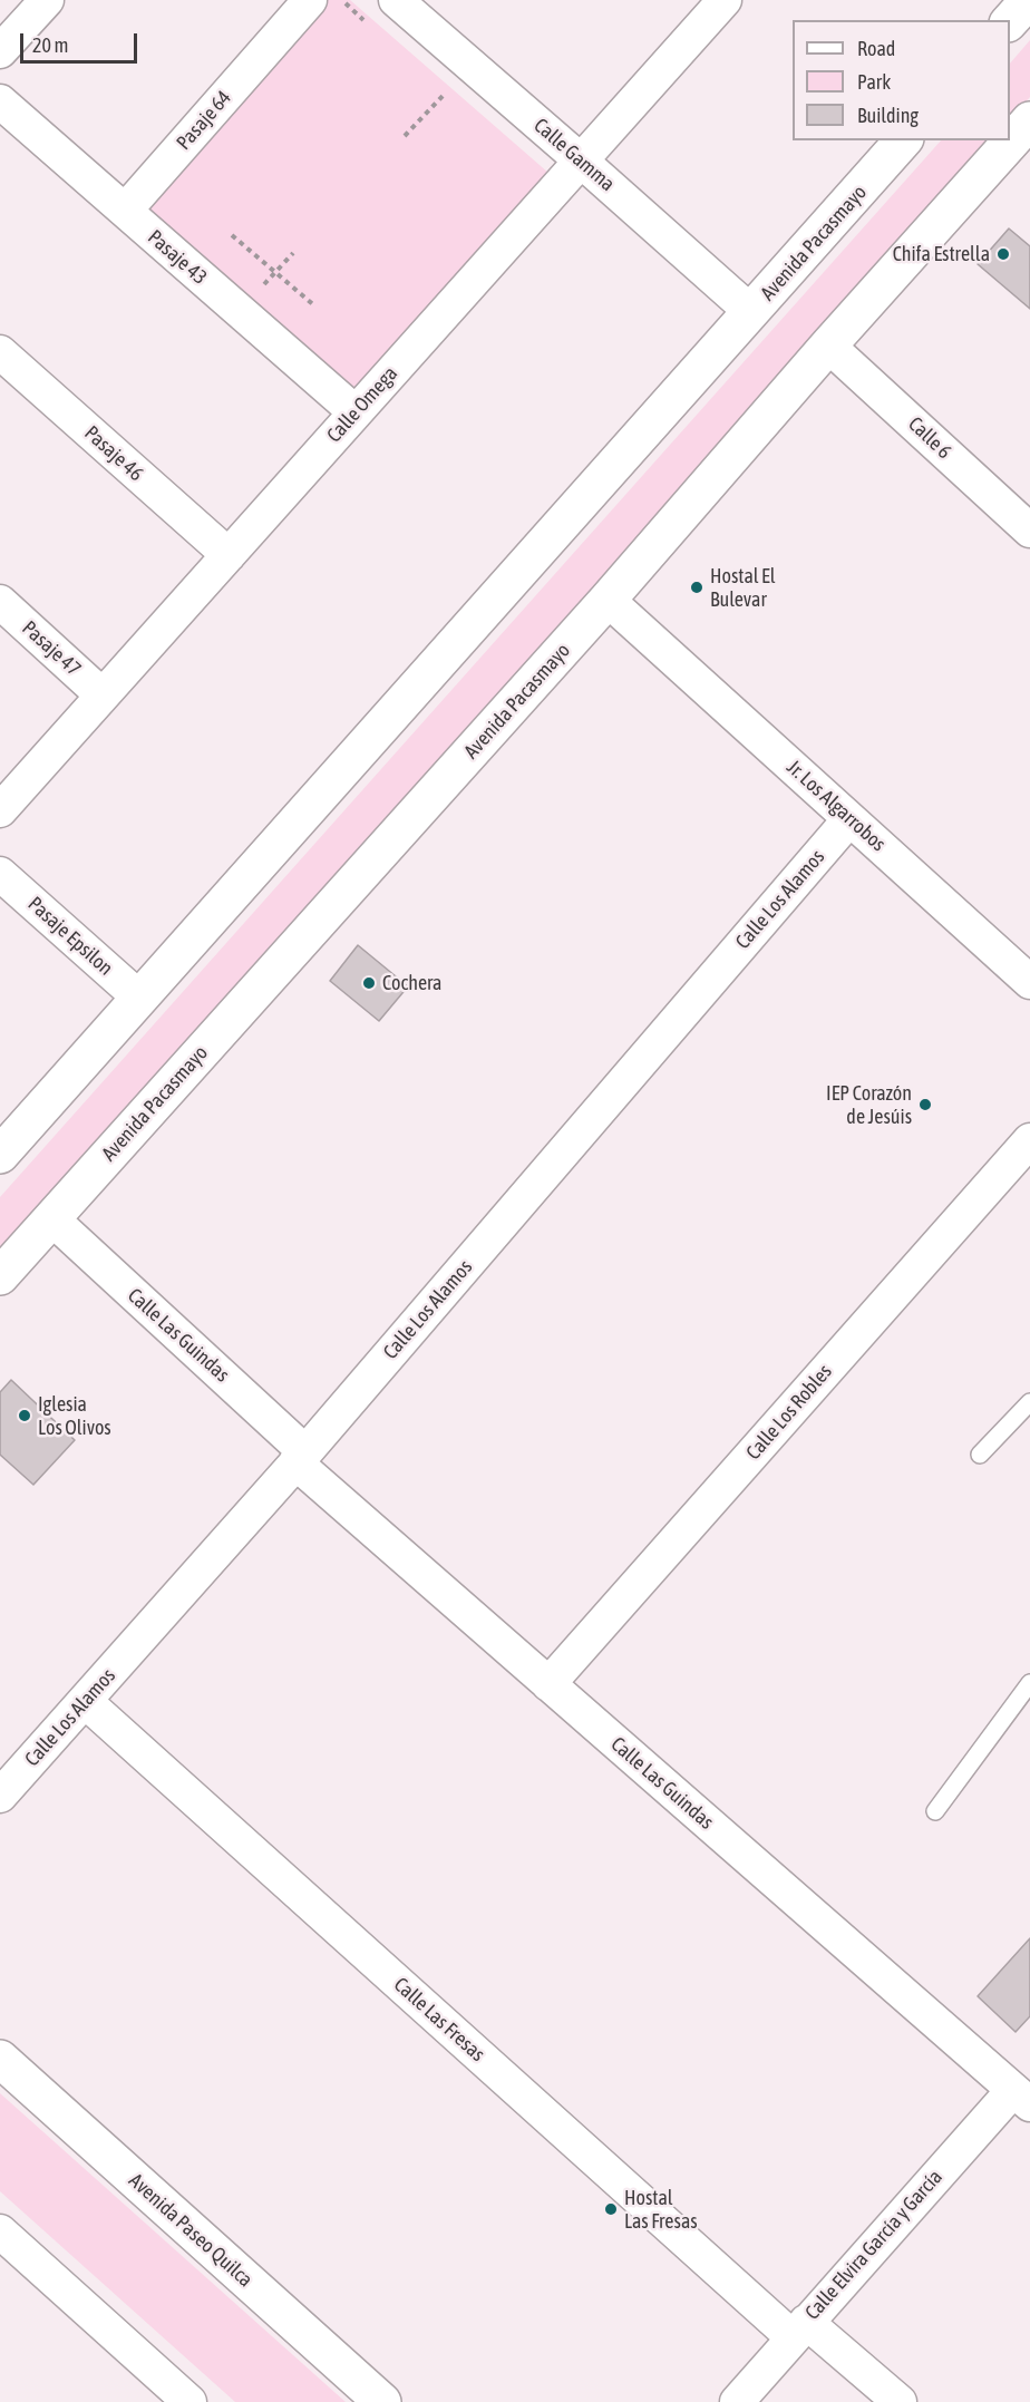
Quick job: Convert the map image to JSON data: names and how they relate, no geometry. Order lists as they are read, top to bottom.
{
  "streets": {
    "main road": ["Avenida Pacasmayo", "Avenida Paseo Quilca"],
    "street": [
      "Pasaje 64",
      "Calle Gamma",
      "Pasaje 43",
      "Calle Omega",
      "Calle 6",
      "Pasaje 46",
      "Pasaje 47",
      "Jr. Los Algarrobos",
      "Calle Los Alamos",
      "Pasaje Epsilon",
      "Calle Las Guindas",
      "Calle Los Robles",
      "Calle Las Fresas",
      "Calle Elvira García y García"
    ]
  },
  "crossings": [
    ["Pasaje 64", "Pasaje 43"],
    ["Calle Gamma", "Avenida Pacasmayo"],
    ["Calle Gamma", "Calle Omega"],
    ["Avenida Pacasmayo", "Calle 6"],
    ["Avenida Pacasmayo", "Jr. Los Algarrobos"],
    ["Avenida Pacasmayo", "Pasaje Epsilon"],
    ["Avenida Pacasmayo", "Calle Las Guindas"],
    ["Pasaje 43", "Calle Omega"],
    ["Calle Omega", "Pasaje 46"],
    ["Calle Omega", "Pasaje 47"],
    ["Jr. Los Algarrobos", "Calle Los Alamos"],
    ["Calle Los Alamos", "Calle Las Guindas"],
    ["Calle Los Alamos", "Calle Las Fresas"],
    ["Calle Las Guindas", "Calle Los Robles"],
    ["Calle Las Guindas", "Calle Elvira García y García"],
    ["Calle Las Fresas", "Calle Elvira García y García"]
  ],
  "places": [
    "Chifa Estrella",
    "Hostal El Bulevar",
    "Cochera",
    "IEP Corazón de Jesúis",
    "Iglesia Los Olivos",
    "Hostal Las Fresas"
  ],
  "legend": ["Road", "Park", "Building"],
  "scale_bar": "20 m"
}
